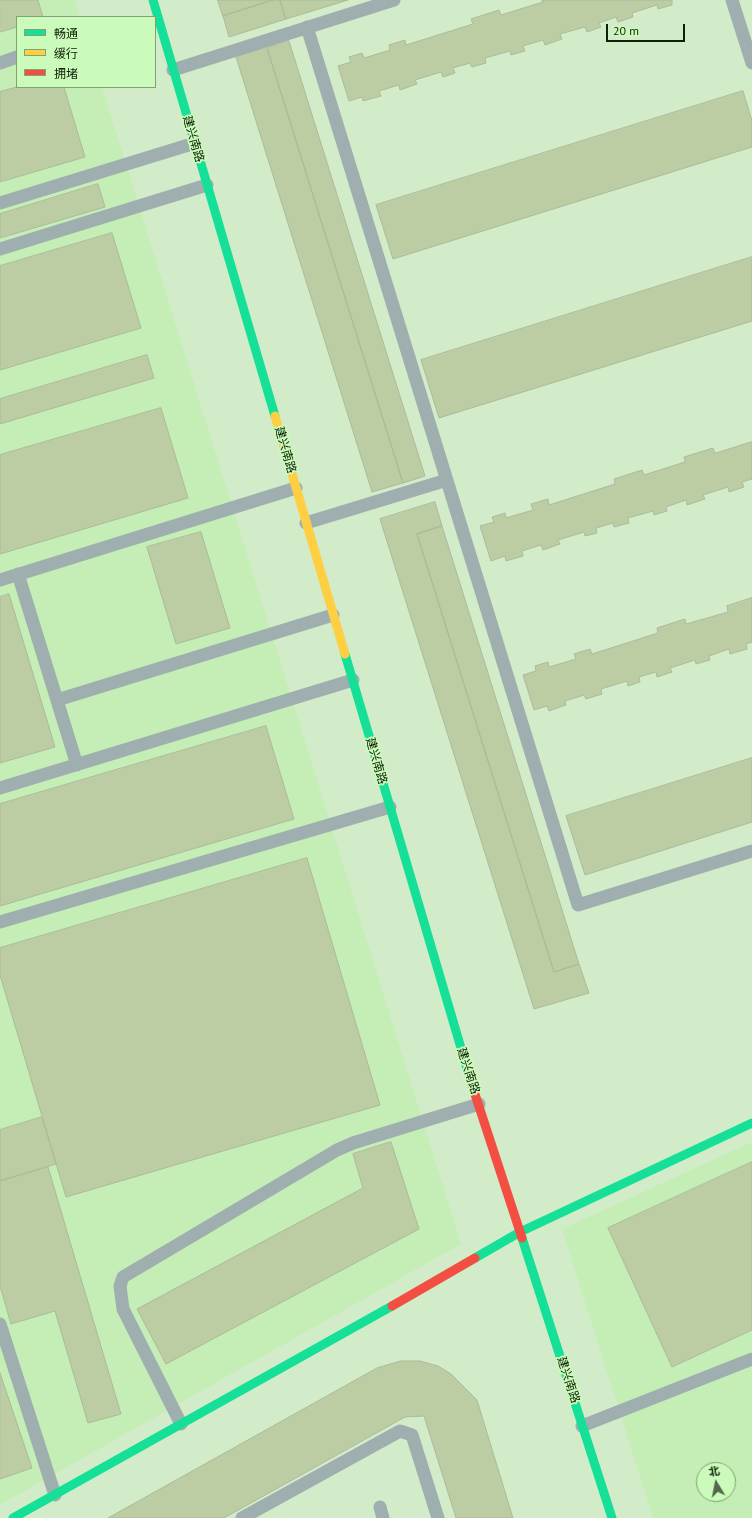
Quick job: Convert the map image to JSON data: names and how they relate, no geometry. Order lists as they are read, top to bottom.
{
  "streets": {
    "street": ["建兴南路"]
  },
  "legend": ["畅通", "缓行", "拥堵"],
  "scale_bar": "20 m",
  "north": "top"
}
